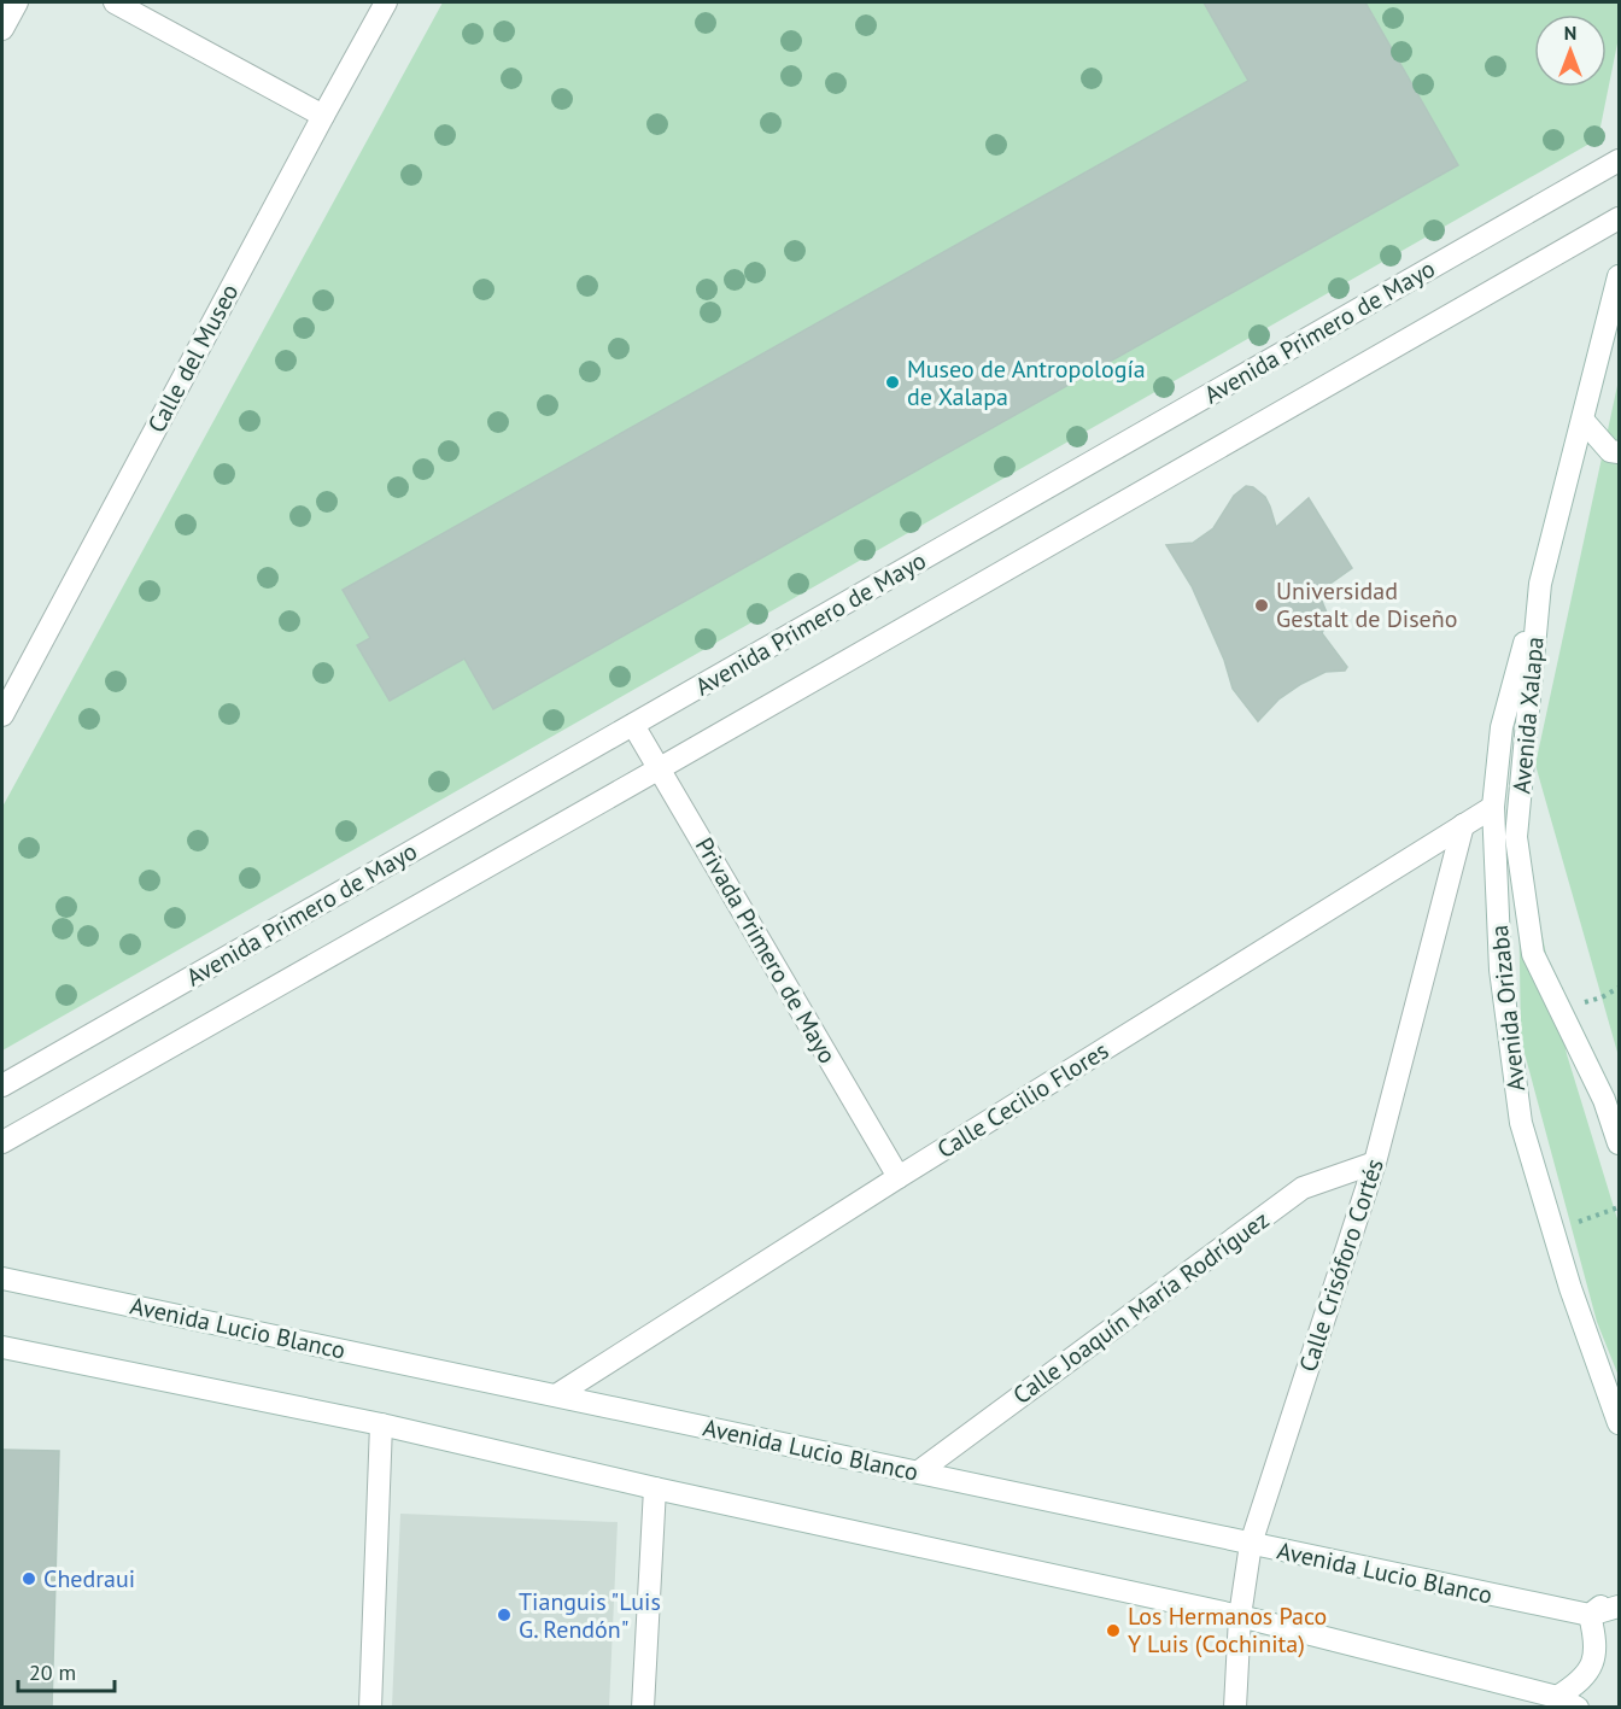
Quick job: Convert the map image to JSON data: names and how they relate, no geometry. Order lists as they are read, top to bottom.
{
  "streets": {
    "street": [
      "Avenida Primero de Mayo",
      "Calle del Museo",
      "Avenida Xalapa",
      "Privada Primero de Mayo",
      "Avenida Orizaba",
      "Calle Cecilio Flores",
      "Calle Crisóforo Cortés",
      "Calle Joaquín María Rodríguez",
      "Avenida Lucio Blanco"
    ]
  },
  "crossings": [
    ["Avenida Primero de Mayo", "Privada Primero de Mayo"],
    ["Avenida Xalapa", "Avenida Orizaba"],
    ["Privada Primero de Mayo", "Calle Cecilio Flores"],
    ["Avenida Orizaba", "Calle Cecilio Flores"],
    ["Calle Cecilio Flores", "Calle Crisóforo Cortés"],
    ["Calle Cecilio Flores", "Avenida Lucio Blanco"],
    ["Calle Crisóforo Cortés", "Calle Joaquín María Rodríguez"],
    ["Calle Crisóforo Cortés", "Avenida Lucio Blanco"],
    ["Calle Joaquín María Rodríguez", "Avenida Lucio Blanco"]
  ],
  "places": [
    "Museo de Antropología de Xalapa",
    "Universidad Gestalt de Diseño",
    "Chedraui",
    "Tianguis \"Luis G. Rendón\"",
    "Los Hermanos Paco Y Luis (Cochinita)"
  ],
  "scale_bar": "20 m",
  "north": "top"
}
